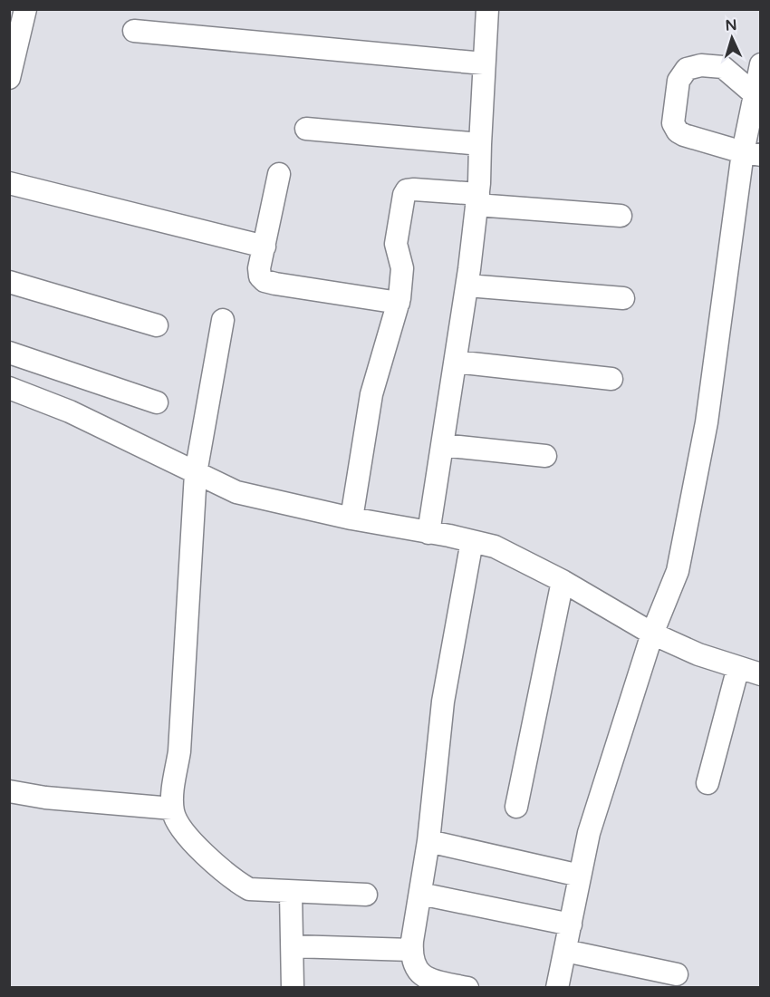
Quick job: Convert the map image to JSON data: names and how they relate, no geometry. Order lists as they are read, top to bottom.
{
  "north": "top"
}
